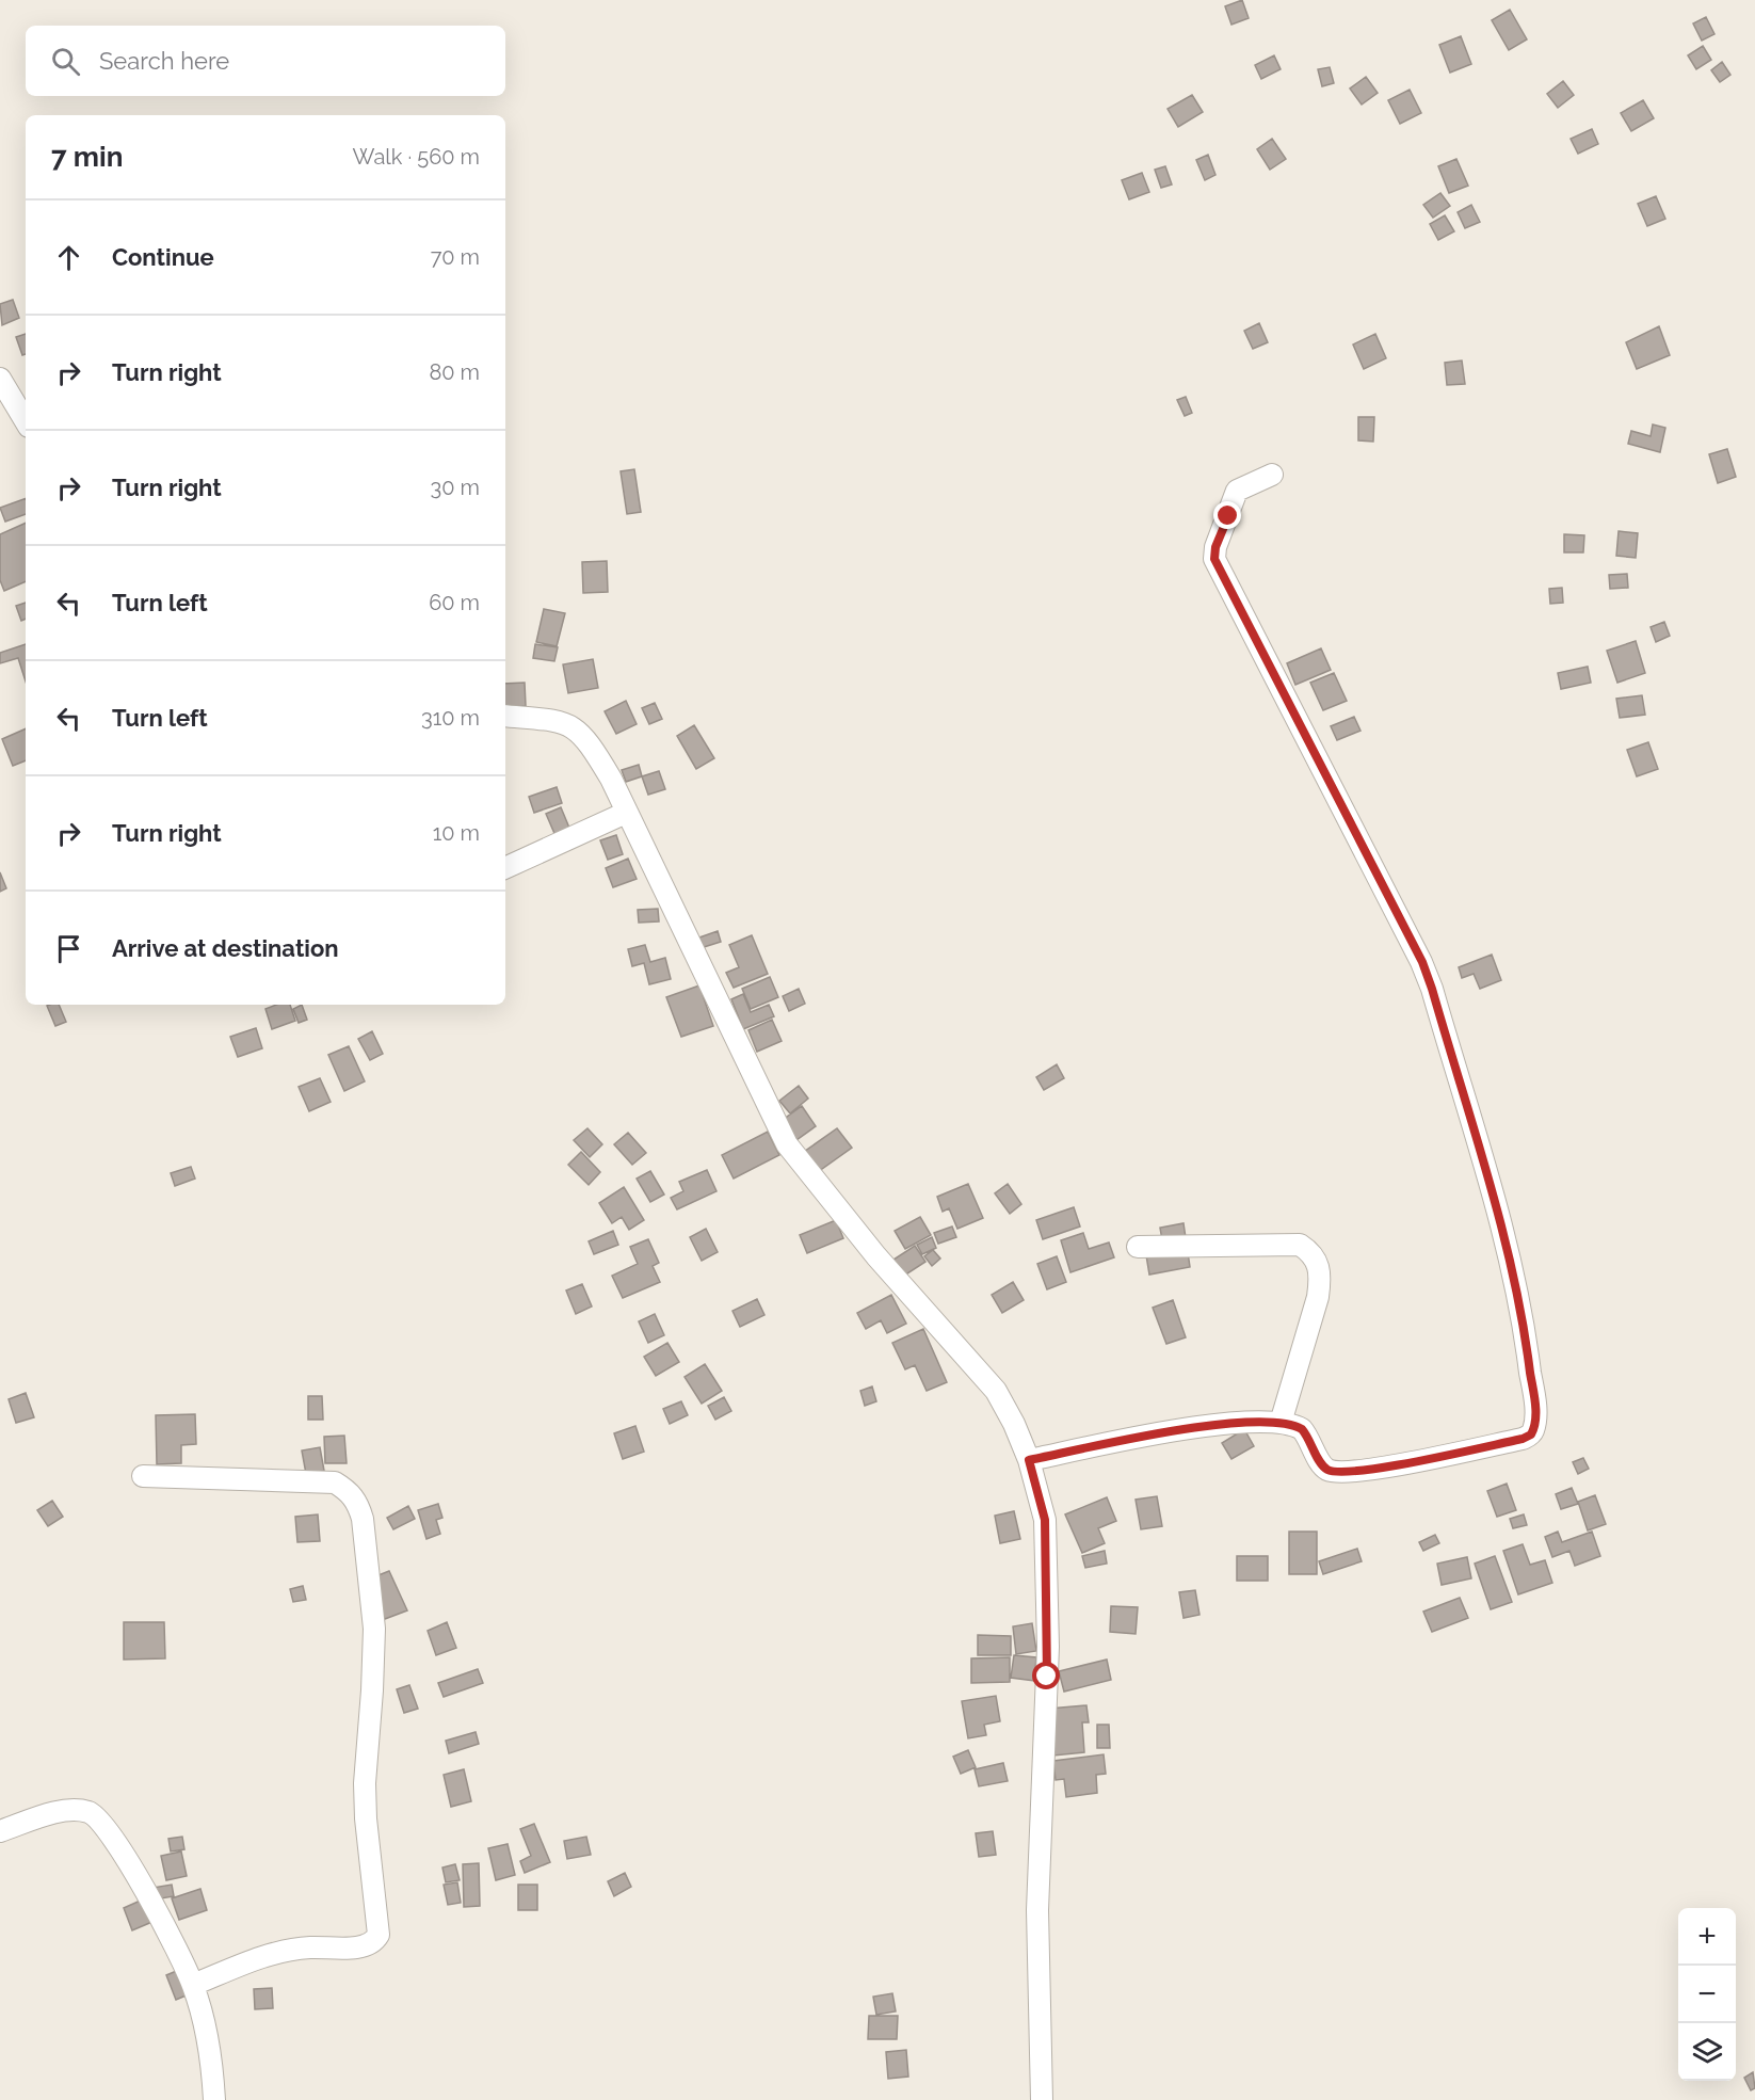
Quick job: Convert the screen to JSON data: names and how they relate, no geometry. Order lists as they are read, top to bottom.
{
  "page": {
    "search": "Search here",
    "heading": ["7 min", "Walk · 560 m"],
    "list": [
      ["Continue", "70 m"],
      ["Turn right", "80 m"],
      ["Turn right", "30 m"],
      ["Turn left", "60 m"],
      ["Turn left", "310 m"],
      ["Turn right", "10 m"],
      "Arrive at destination"
    ],
    "map_buttons": ["+", "−"]
  }
}
